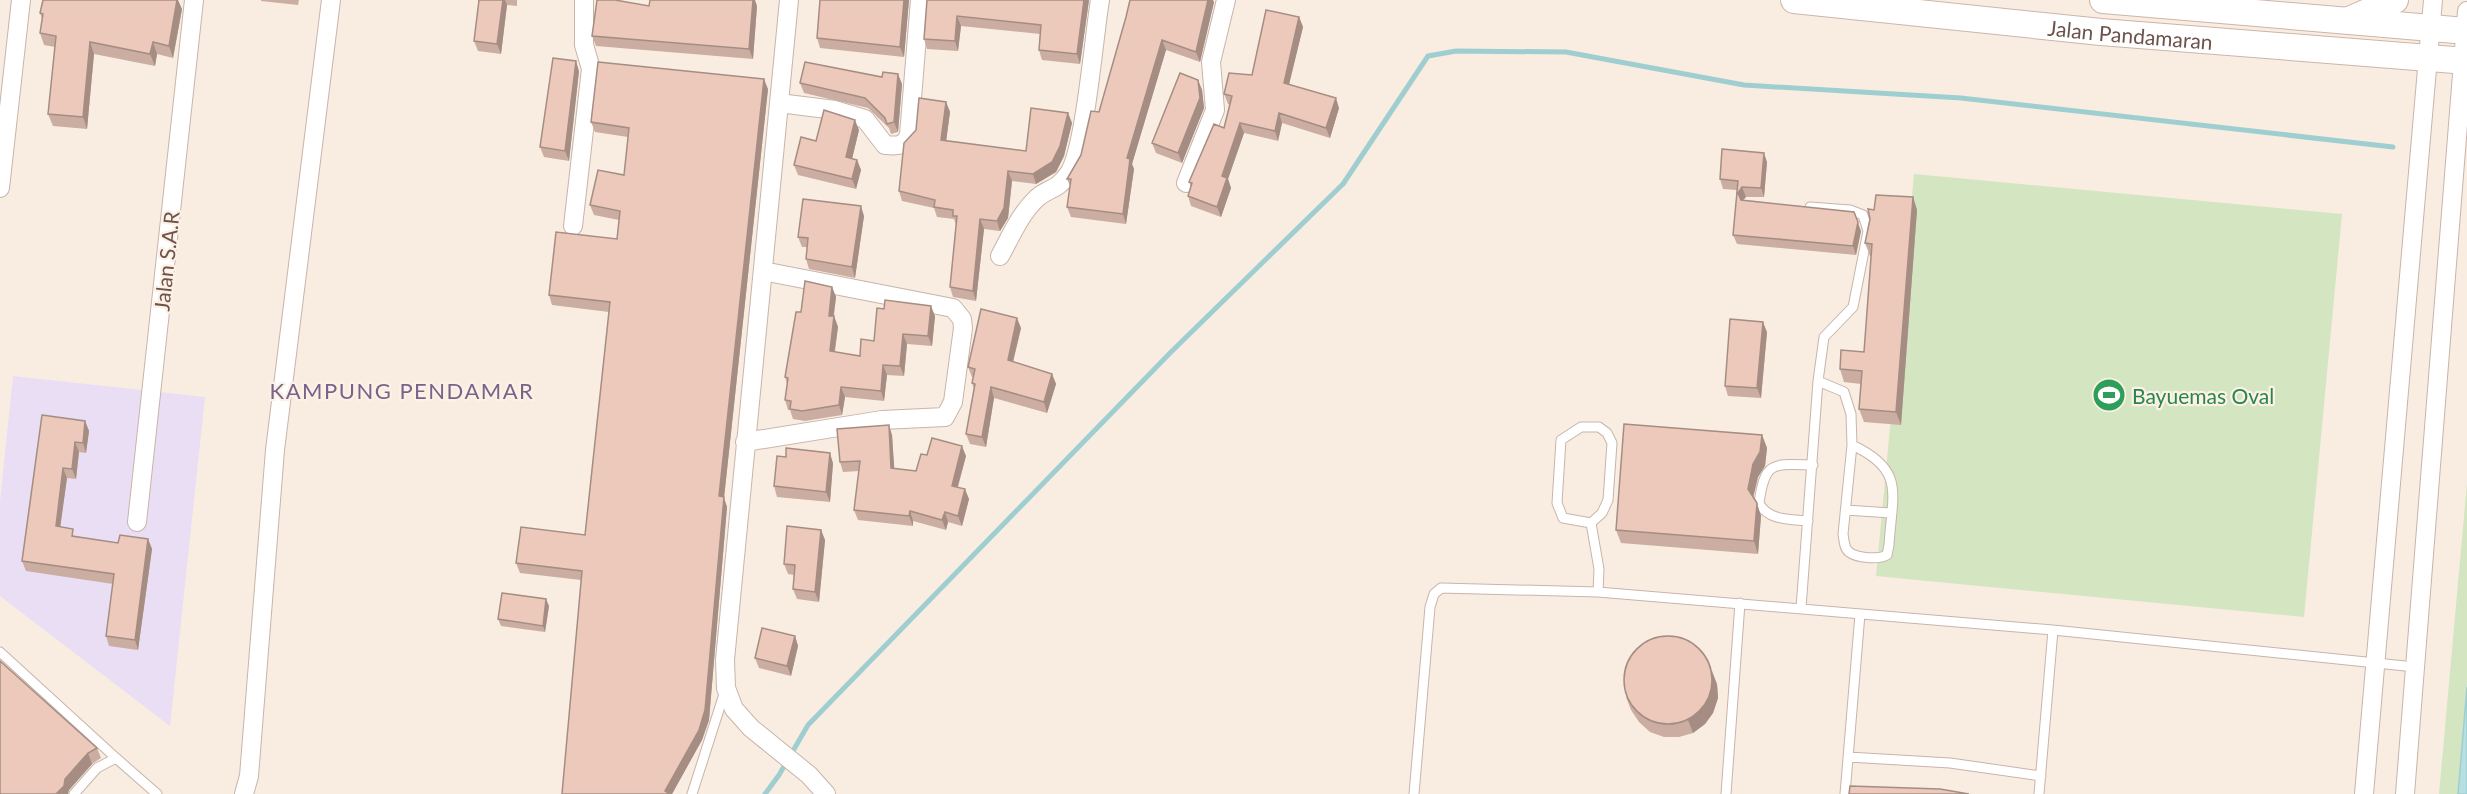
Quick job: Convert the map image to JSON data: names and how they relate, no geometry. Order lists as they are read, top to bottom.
{
  "streets": {
    "main road": ["Jalan Pandamaran"],
    "street": ["Jalan S.A.R"]
  },
  "districts": ["KAMPUNG PENDAMAR"],
  "places": {
    "sports": ["Bayuemas Oval"]
  }
}
